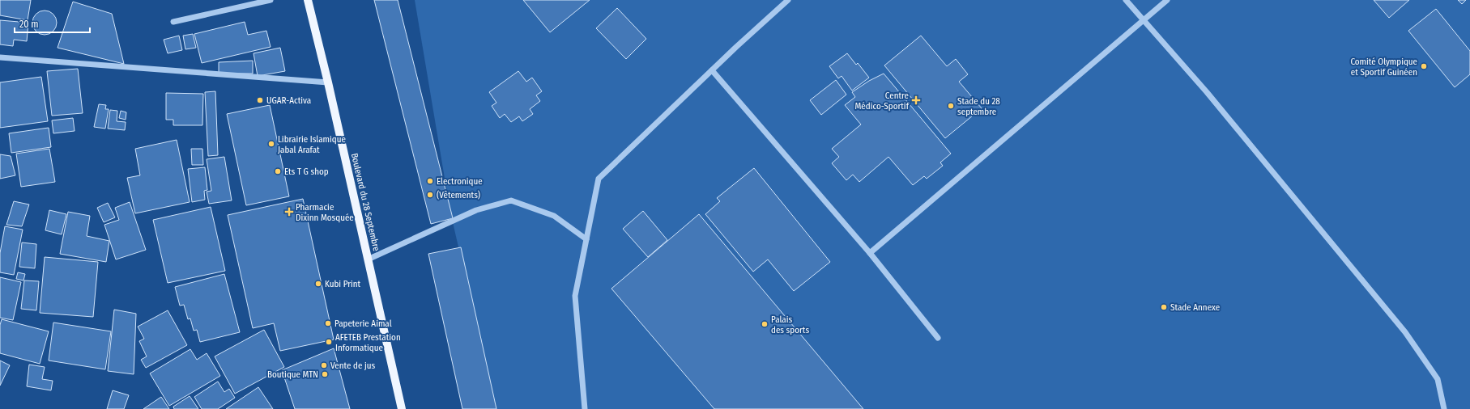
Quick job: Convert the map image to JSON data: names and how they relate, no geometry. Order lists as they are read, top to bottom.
{
  "streets": {
    "main road": ["Boulevard du 28 Septembre"]
  },
  "places": {
    "other": [
      "Comité Olympique et Sportif Guinéen",
      "UGAR-Activa",
      "Stade du 28 septembre",
      "Librairie Islamique Jabal Arafat",
      "Ets T G shop",
      "Electronique",
      "(Vêtements)",
      "Kubi Print",
      "Stade Annexe",
      "Papeterie Aimal",
      "Palais des sports",
      "AFETEB Prestation Informatique",
      "Vente de jus",
      "Boutique MTN"
    ],
    "health": ["Centre Médico-Sportif", "Pharmacie Dixinn Mosquée"]
  },
  "scale_bar": "20 m"
}
